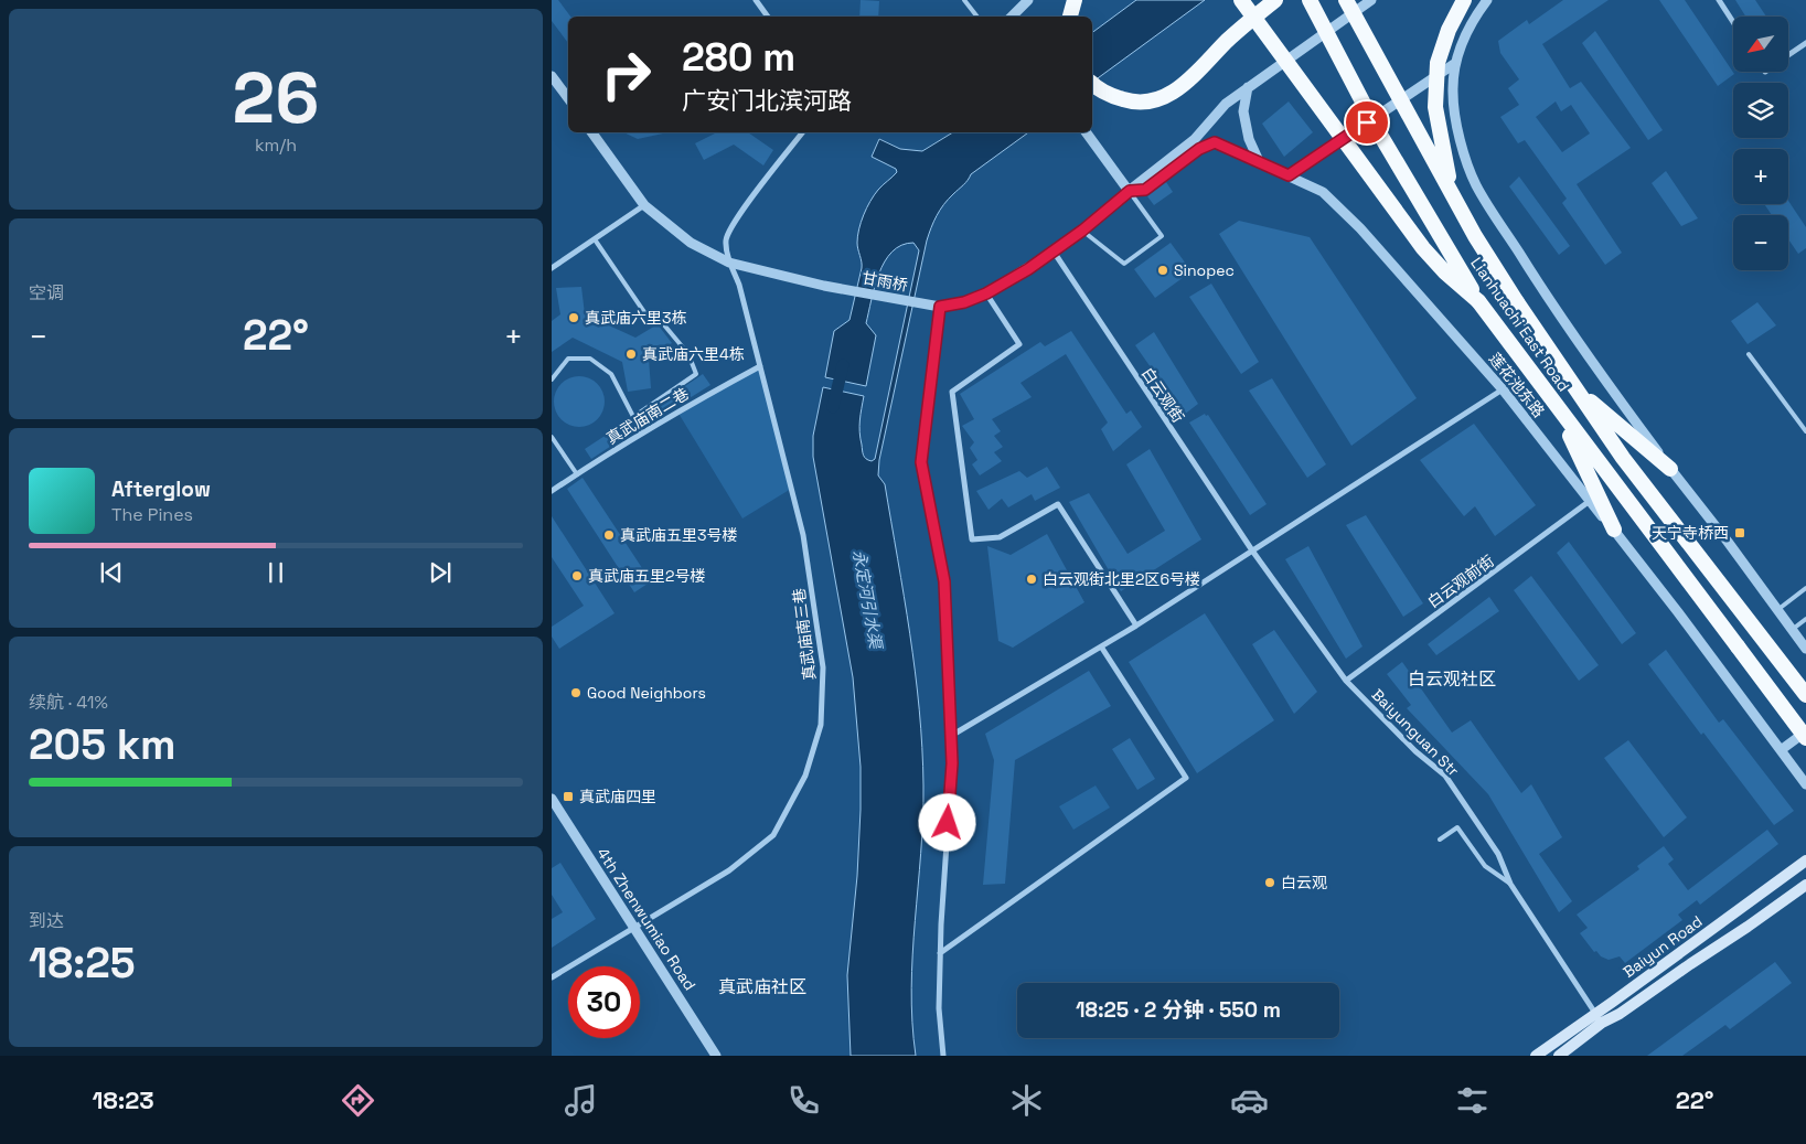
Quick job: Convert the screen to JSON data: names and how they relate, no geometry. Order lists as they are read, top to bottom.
{
  "streets": {
    "highway": ["Lianhuachi East Road"],
    "main road": ["Baiyun Road"],
    "street": [
      "甘雨桥",
      "莲花池东路",
      "白云观街",
      "真武庙南二巷",
      "白云观前街",
      "真武庙南三巷",
      "Baiyunguan Str",
      "4th Zhenwumiao Road"
    ]
  },
  "crossings": [
    ["甘雨桥", "真武庙南三巷"],
    ["莲花池东路", "白云观前街"],
    ["白云观街", "Baiyunguan Str"],
    ["真武庙南二巷", "真武庙南三巷"],
    ["白云观前街", "Baiyunguan Str"],
    ["真武庙南三巷", "4th Zhenwumiao Road"],
    ["Baiyunguan Str", "Baiyun Road"]
  ],
  "districts": ["白云观社区", "真武庙社区"],
  "water": ["永定河引水渠"],
  "places": {
    "other": [
      "Sinopec",
      "真武庙六里3栋",
      "真武庙六里4栋",
      "真武庙五里3号楼",
      "真武庙五里2号楼",
      "白云观街北里2区6号楼",
      "Good Neighbors",
      "白云观"
    ],
    "transit": ["天宁寺桥西", "真武庙四里"]
  },
  "north": "bottom left",
  "page": {
    "tile": [
      ["26", "km/h"],
      "空调",
      ["续航 · 41%", "205 km"],
      ["到达", "18:25"]
    ],
    "map_buttons": ["+", "−"],
    "turn": ["280 m", "广安门北滨河路"],
    "heat": ["−", "22°", "+"],
    "song": ["Afterglow", "The Pines"],
    "limit": "30",
    "trip": "18:25 · 2 分钟 · 550 m",
    "tabs": ["18:23", "22°"]
  }
}
